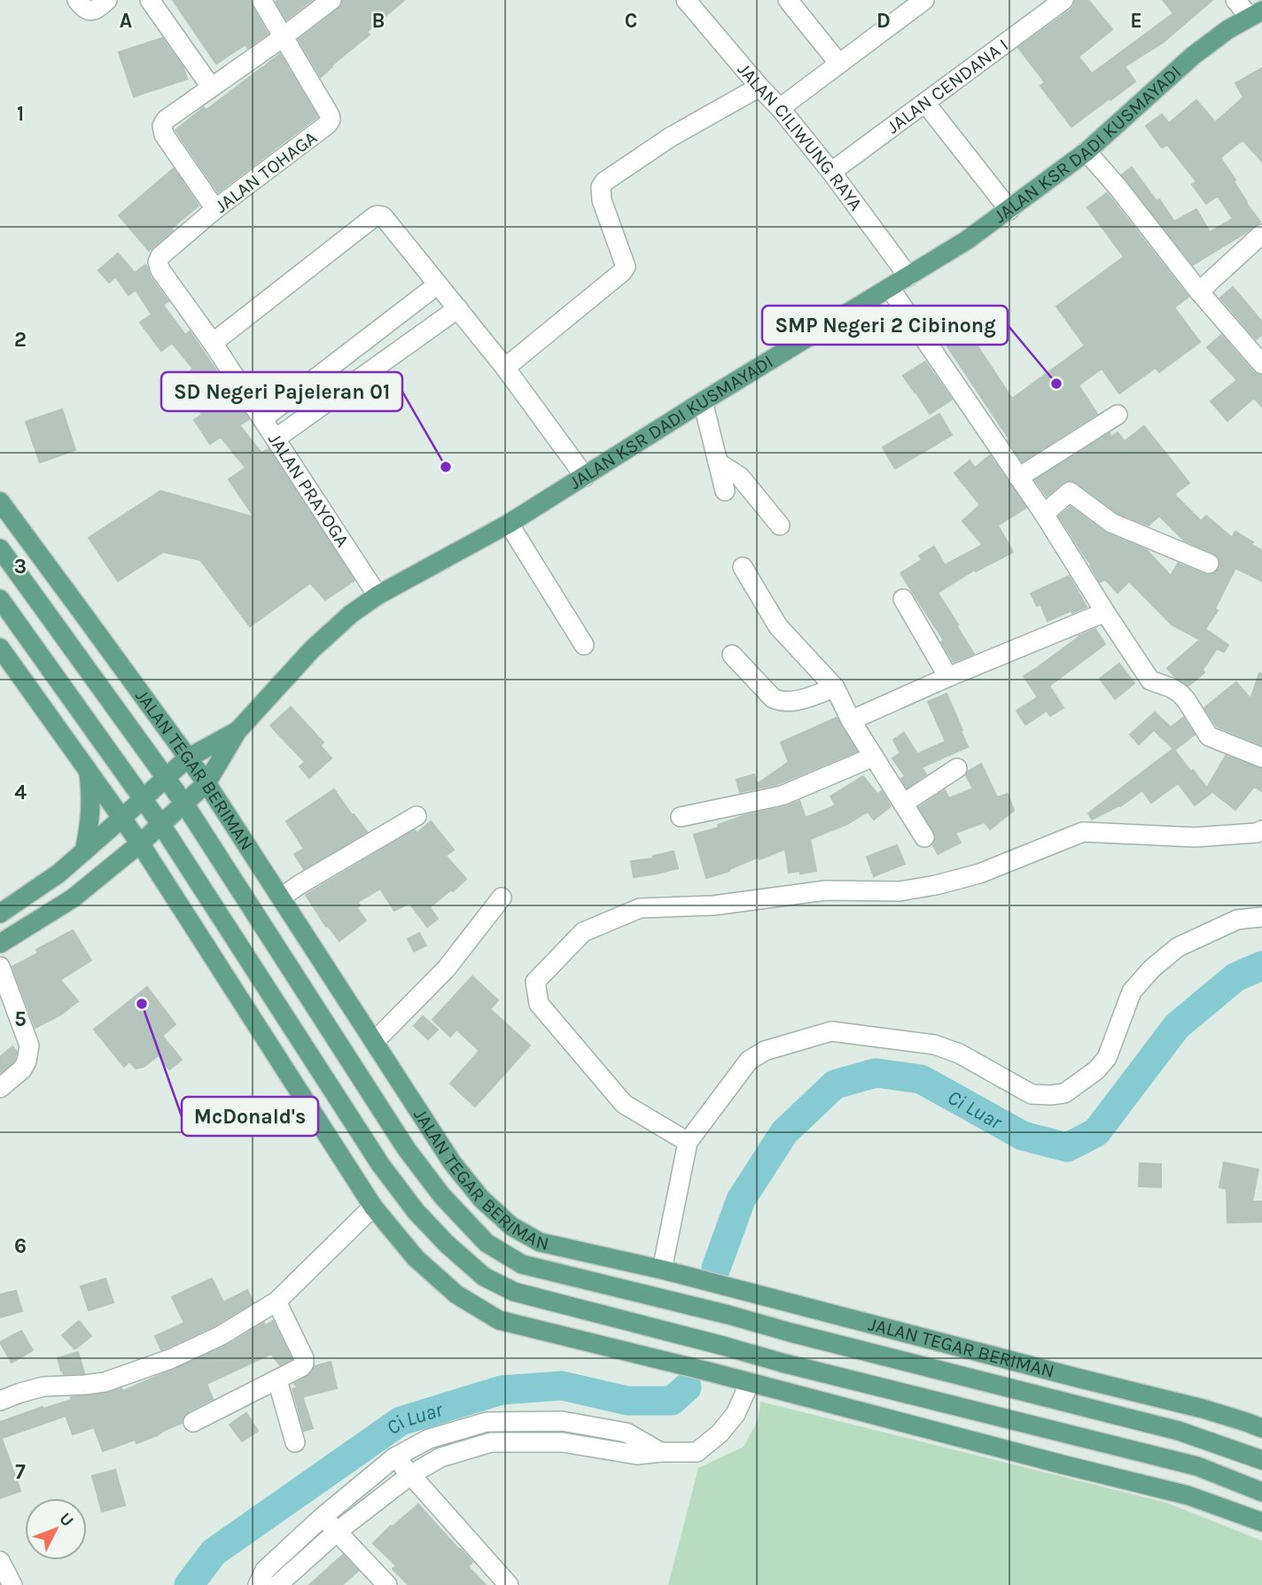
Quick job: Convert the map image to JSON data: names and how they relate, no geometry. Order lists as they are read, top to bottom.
{
  "streets": {
    "main road": ["JALAN KSR DADI KUSMAYADI", "JALAN TEGAR BERIMAN"],
    "street": [
      "JALAN CENDANA I",
      "JALAN CILIWUNG RAYA",
      "JALAN TOHAGA",
      "JALAN PRAYOGA"
    ]
  },
  "crossings": [
    ["JALAN CENDANA I", "JALAN CILIWUNG RAYA"],
    ["JALAN CILIWUNG RAYA", "JALAN KSR DADI KUSMAYADI"],
    ["JALAN KSR DADI KUSMAYADI", "JALAN PRAYOGA"],
    ["JALAN KSR DADI KUSMAYADI", "JALAN TEGAR BERIMAN"],
    ["JALAN TOHAGA", "JALAN PRAYOGA"]
  ],
  "water": ["Ci Luar"],
  "places": ["SMP Negeri 2 Cibinong", "SD Negeri Pajeleran 01", "McDonald's"],
  "north": "top right",
  "grid": {
    "columns": [
      "A",
      "B",
      "C",
      "D",
      "E"
    ],
    "rows": [
      "1",
      "2",
      "3",
      "4",
      "5",
      "6",
      "7"
    ]
  }
}
